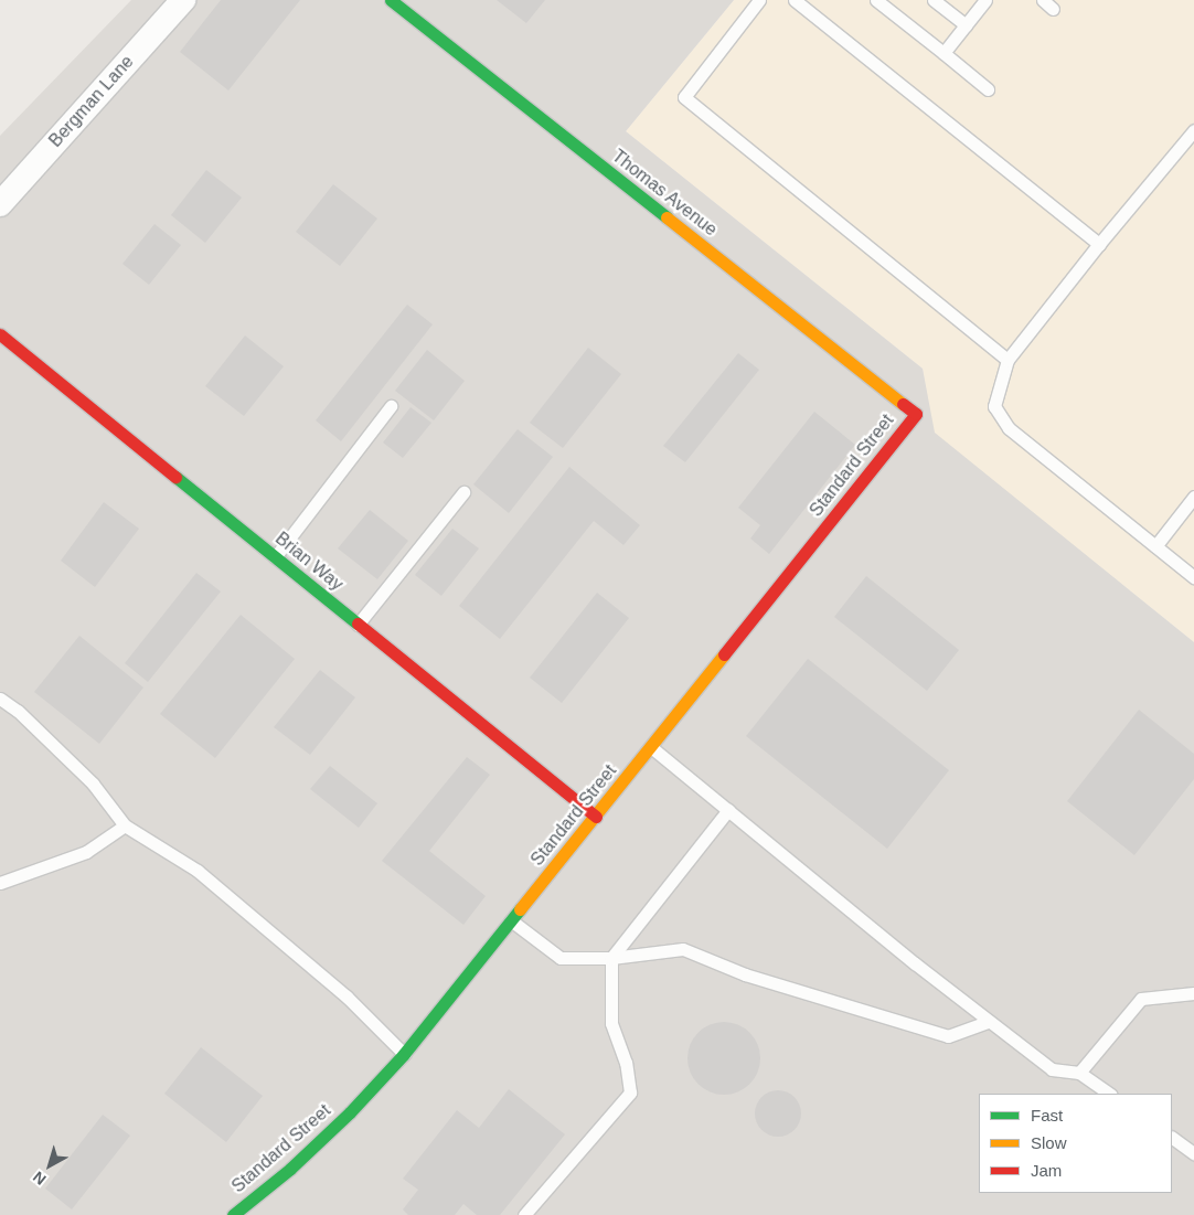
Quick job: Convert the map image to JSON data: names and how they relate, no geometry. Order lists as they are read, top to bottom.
{
  "streets": {
    "street": [
      "Bergman Lane",
      "Thomas Avenue",
      "Standard Street",
      "Brian Way"
    ]
  },
  "crossings": [
    ["Thomas Avenue", "Standard Street"],
    ["Standard Street", "Brian Way"]
  ],
  "legend": ["Fast", "Slow", "Jam"],
  "north": "bottom left"
}
